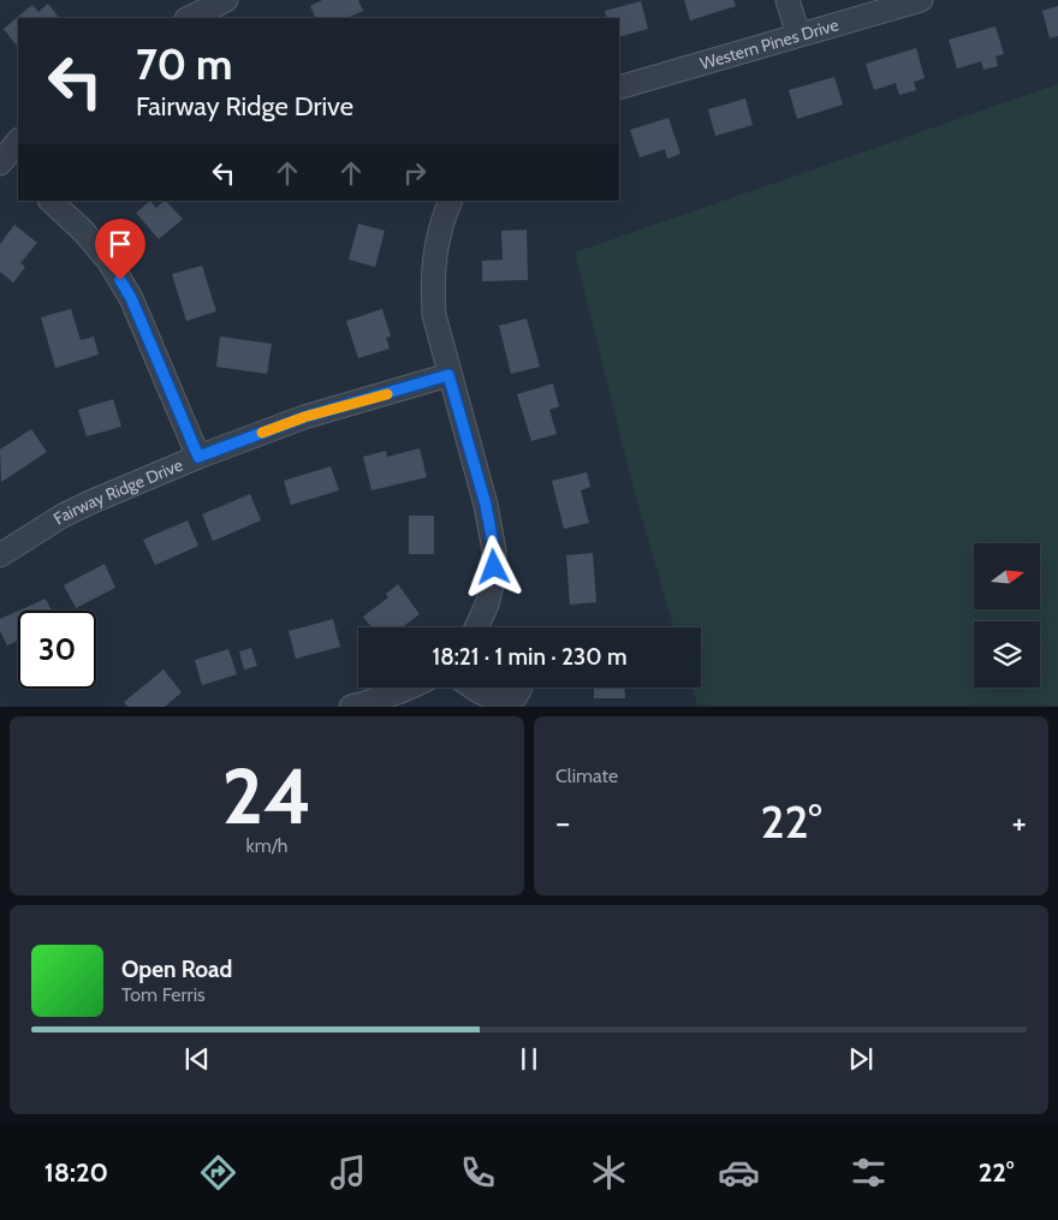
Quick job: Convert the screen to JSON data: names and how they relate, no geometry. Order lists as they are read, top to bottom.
{
  "streets": {
    "street": ["Western Pines Drive", "Fairway Ridge Drive"]
  },
  "north": "right",
  "page": {
    "turn": ["70 m", "Fairway Ridge Drive"],
    "limit": "30",
    "trip": "18:21 · 1 min · 230 m",
    "tile": [
      ["24", "km/h"],
      "Climate"
    ],
    "heat": ["−", "22°", "+"],
    "song": ["Open Road", "Tom Ferris"],
    "tabs": ["18:20", "22°"]
  }
}
